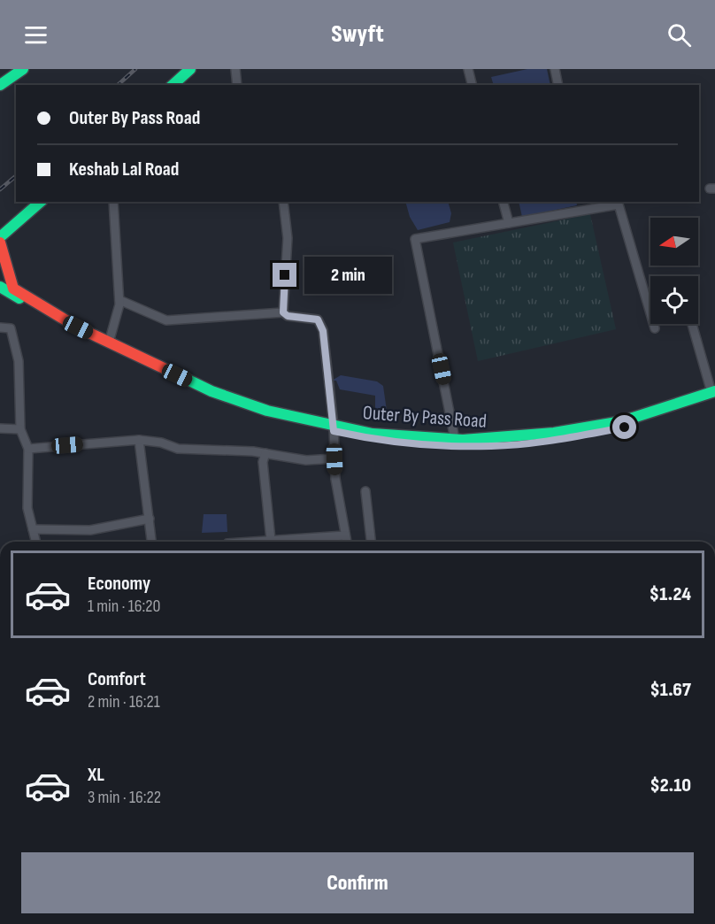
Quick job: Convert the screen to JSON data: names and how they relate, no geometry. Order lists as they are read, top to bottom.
{
  "streets": {
    "main road": ["Outer By Pass Road"]
  },
  "north": "left",
  "page": {
    "header": "Swyft",
    "banner": ["Outer By Pass Road", "Keshab Lal Road"],
    "bubble": "2 min",
    "list": [
      {
        "name": "Economy",
        "note": "1 min · 16:20",
        "value": "$1.24"
      },
      {
        "name": "Comfort",
        "note": "2 min · 16:21",
        "value": "$1.67"
      },
      {
        "name": "XL",
        "note": "3 min · 16:22",
        "value": "$2.10"
      }
    ],
    "buttons": "Confirm"
  }
}
